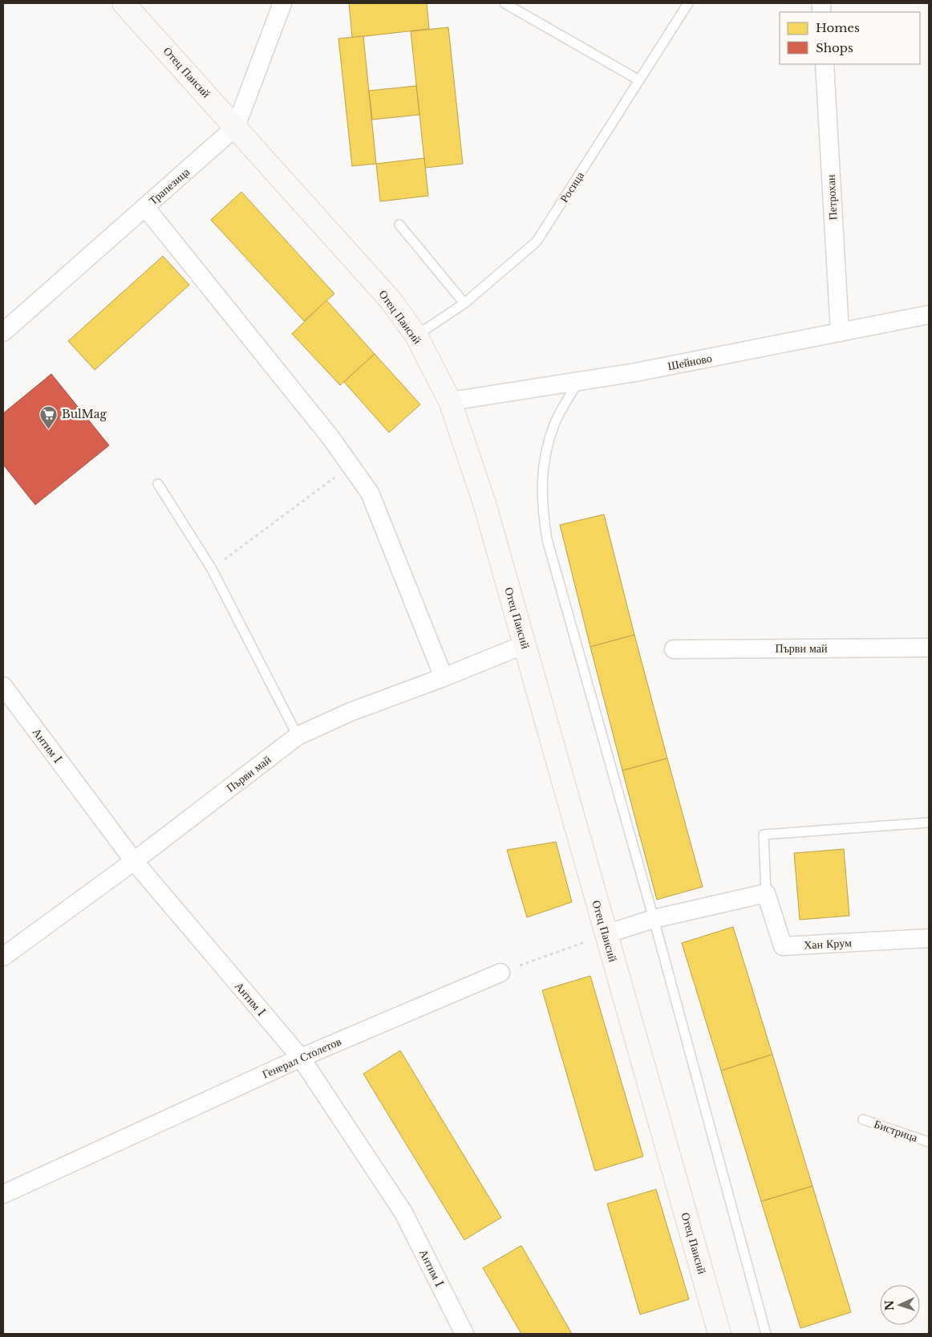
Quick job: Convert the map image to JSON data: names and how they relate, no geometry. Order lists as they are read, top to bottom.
{
  "streets": {
    "main road": ["Отец Паисий"],
    "street": [
      "Трапезица",
      "Петрохан",
      "Шейново",
      "Първи май",
      "Антим I",
      "Хан Крум",
      "Генерал Столетов"
    ],
    "lane": ["Росица", "Бистрица"]
  },
  "crossings": [
    ["Отец Паисий", "Трапезица"],
    ["Отец Паисий", "Росица"],
    ["Отец Паисий", "Шейново"],
    ["Отец Паисий", "Първи май"],
    ["Петрохан", "Шейново"],
    ["Първи май", "Антим I"],
    ["Антим I", "Генерал Столетов"]
  ],
  "places": {
    "supermarket": ["BulMag"]
  },
  "legend": ["Homes", "Shops"],
  "north": "left"
}
